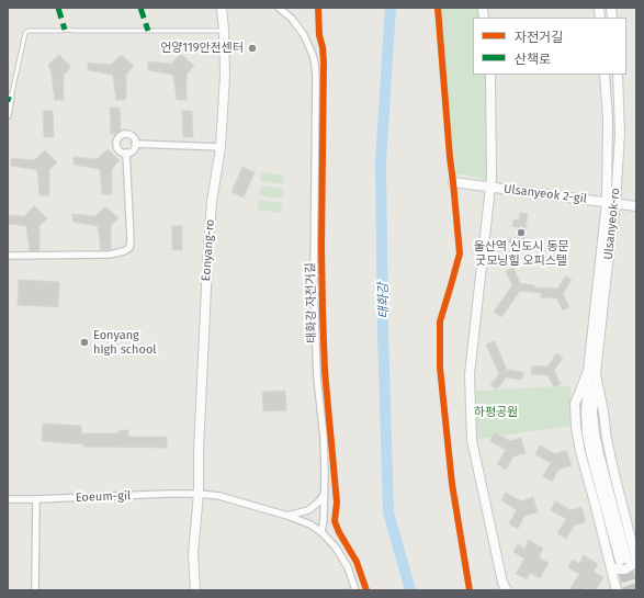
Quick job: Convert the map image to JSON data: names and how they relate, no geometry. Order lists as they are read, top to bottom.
{
  "streets": {
    "main road": ["Ulsanyeok 2-gil", "Ulsanyeok-ro", "Eonyang-ro"],
    "street": ["Eoeum-gil"],
    "cycle path": ["태화강 자전거길"]
  },
  "crossings": [
    ["Ulsanyeok 2-gil", "Ulsanyeok-ro"],
    ["Eonyang-ro", "Eoeum-gil"]
  ],
  "water": ["태화강"],
  "parks": ["하평공원"],
  "places": ["언양119안전센터", "울산역 신도시 동문 굿모닝힐 오피스텔", "Eonyang high school"],
  "legend": ["자전거길", "산책로"]
}
